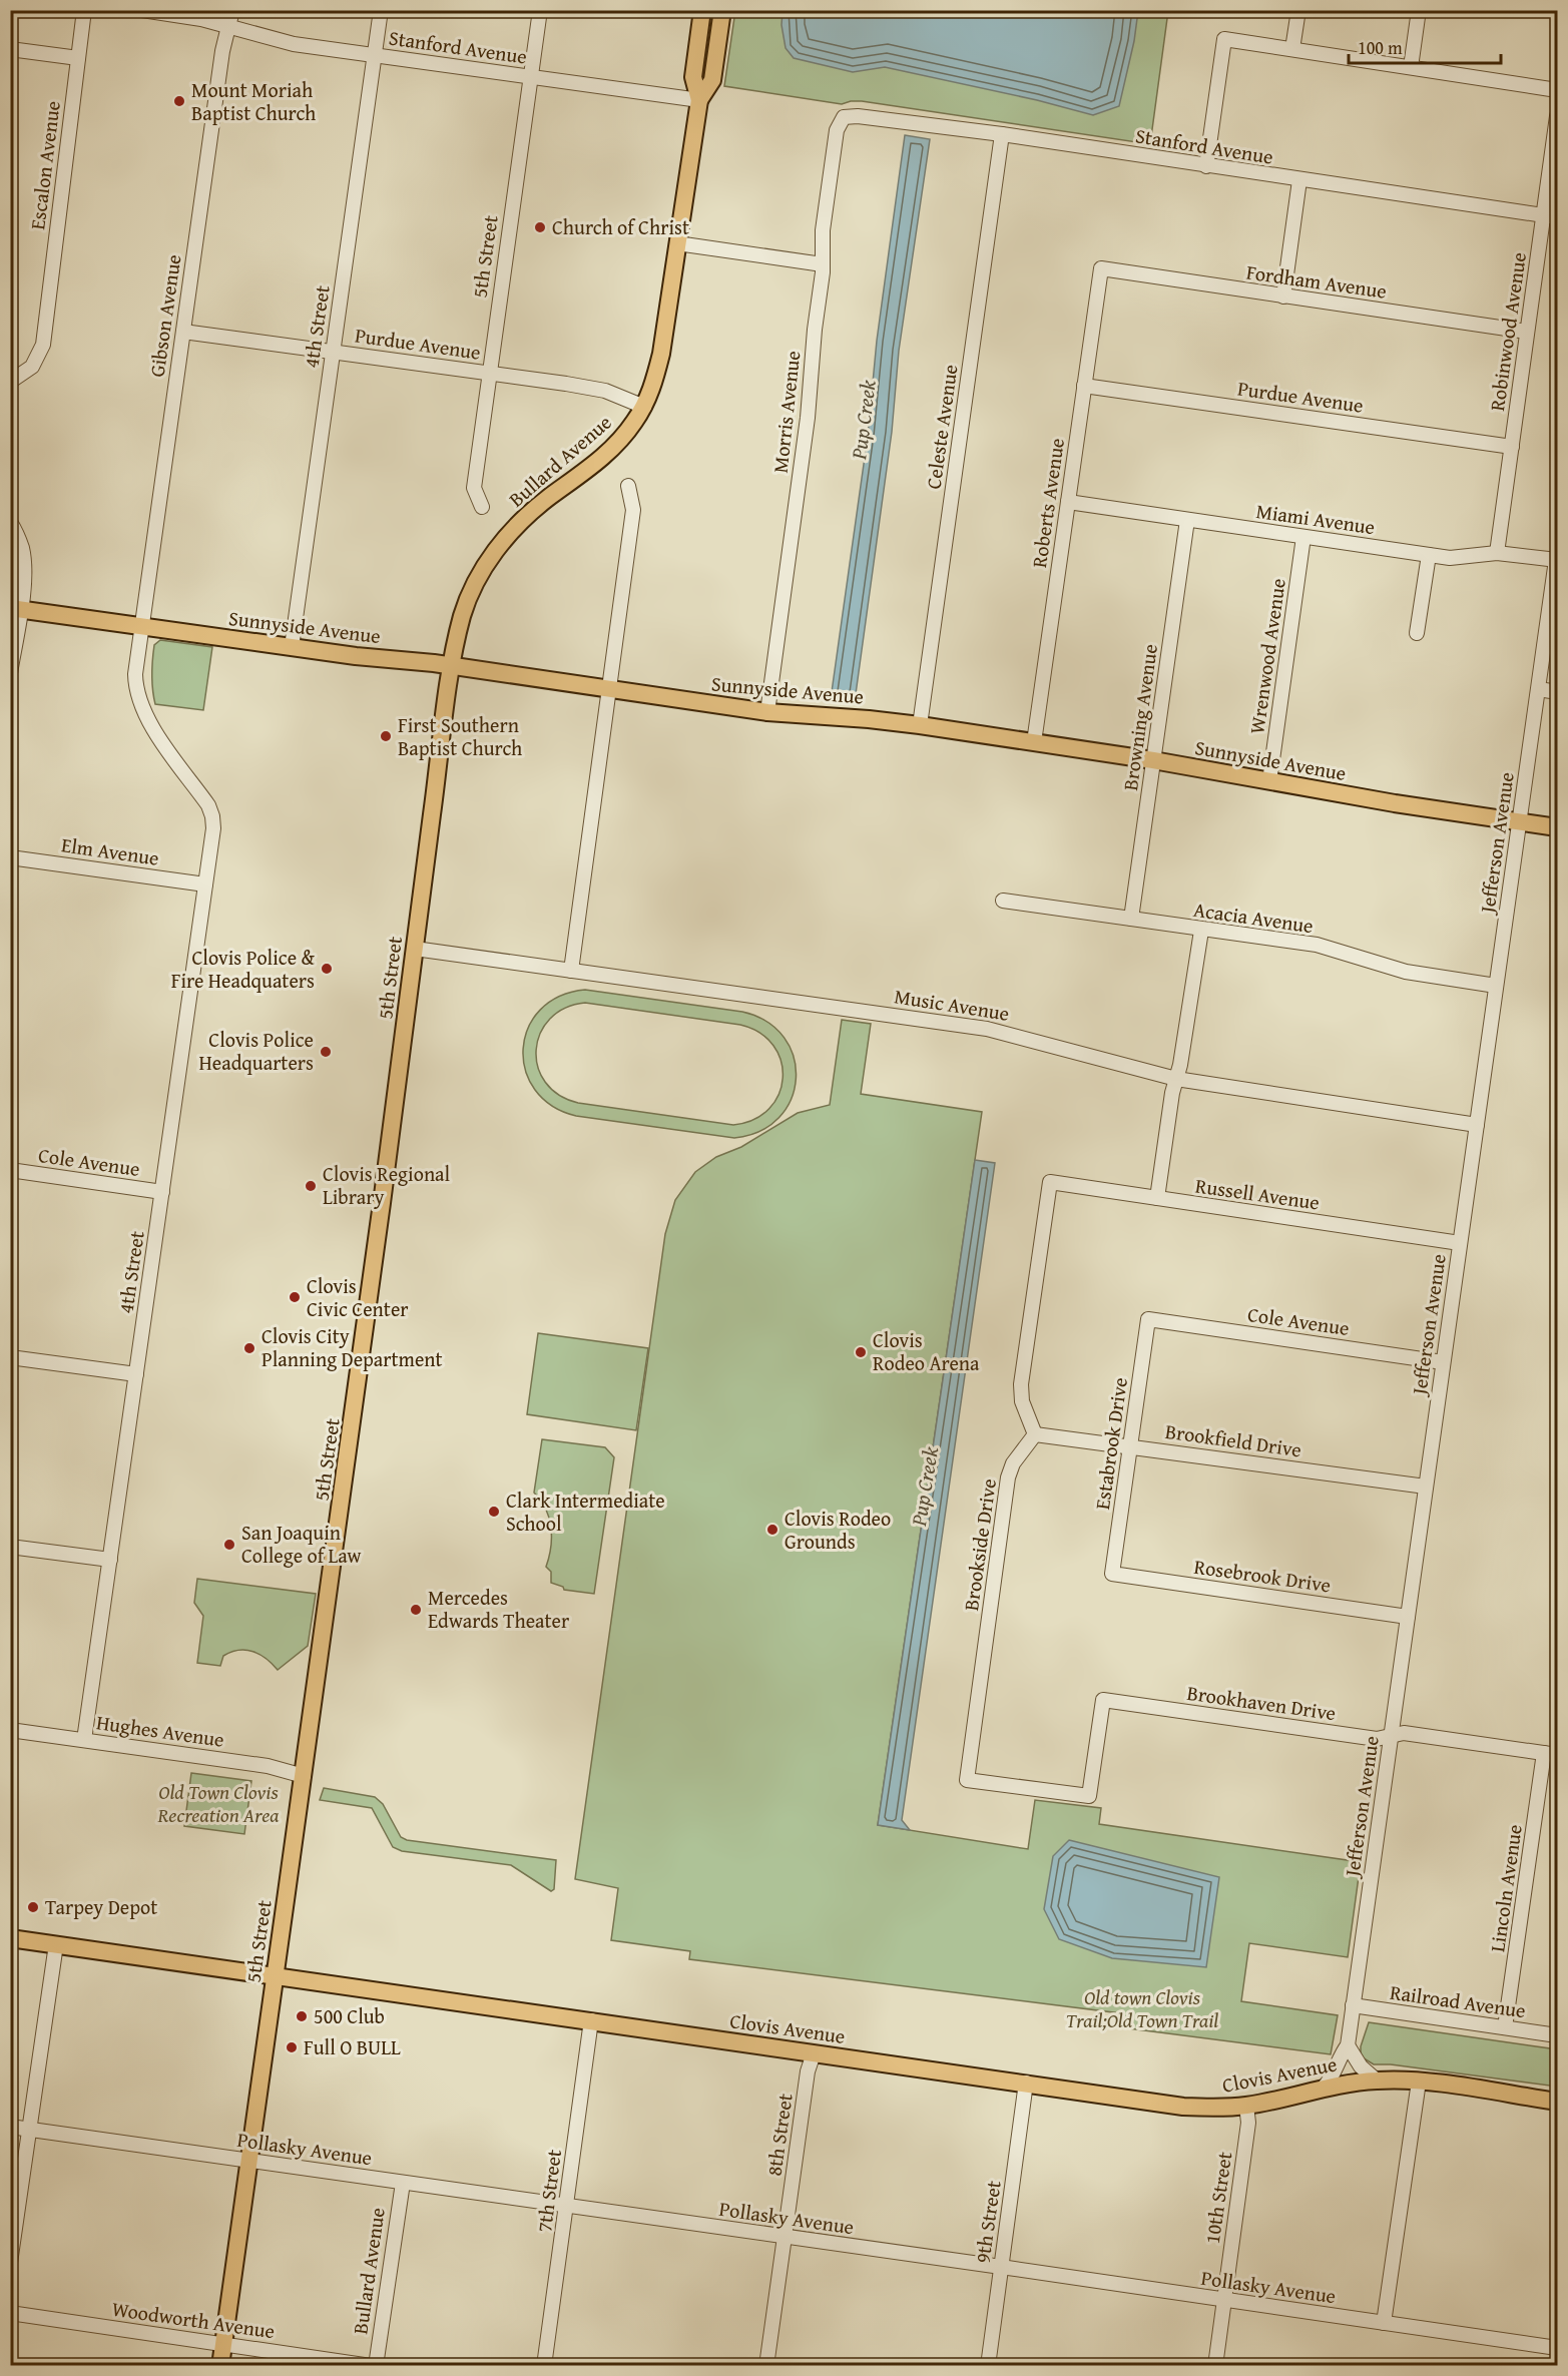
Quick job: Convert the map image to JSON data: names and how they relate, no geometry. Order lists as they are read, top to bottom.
{
  "streets": {
    "main road": [
      "5th Street",
      "Bullard Avenue",
      "Sunnyside Avenue",
      "Clovis Avenue"
    ],
    "street": [
      "Stanford Avenue",
      "Escalon Avenue",
      "Fordham Avenue",
      "Gibson Avenue",
      "4th Street",
      "Robinwood Avenue",
      "Purdue Avenue",
      "Morris Avenue",
      "Celeste Avenue",
      "Roberts Avenue",
      "Miami Avenue",
      "Wrenwood Avenue",
      "Browning Avenue",
      "Jefferson Avenue",
      "Elm Avenue",
      "Acacia Avenue",
      "Music Avenue",
      "Cole Avenue",
      "Russell Avenue",
      "Brookfield Drive",
      "Estabrook Drive",
      "Brookside Drive",
      "Rosebrook Drive",
      "Brookhaven Drive",
      "Hughes Avenue",
      "Lincoln Avenue",
      "Railroad Avenue",
      "8th Street",
      "Pollasky Avenue",
      "7th Street",
      "10th Street",
      "9th Street",
      "Woodworth Avenue"
    ]
  },
  "crossings": [
    ["Stanford Avenue", "5th Street"],
    ["Stanford Avenue", "Gibson Avenue"],
    ["Stanford Avenue", "4th Street"],
    ["Stanford Avenue", "Robinwood Avenue"],
    ["Stanford Avenue", "Morris Avenue"],
    ["Stanford Avenue", "Celeste Avenue"],
    ["Stanford Avenue", "Bullard Avenue"],
    ["5th Street", "Purdue Avenue"],
    ["5th Street", "Bullard Avenue"],
    ["5th Street", "Sunnyside Avenue"],
    ["5th Street", "Music Avenue"],
    ["5th Street", "Hughes Avenue"],
    ["5th Street", "Clovis Avenue"],
    ["5th Street", "Pollasky Avenue"],
    ["5th Street", "Woodworth Avenue"],
    ["Fordham Avenue", "Robinwood Avenue"],
    ["Fordham Avenue", "Roberts Avenue"],
    ["Gibson Avenue", "4th Street"],
    ["Gibson Avenue", "Purdue Avenue"],
    ["Gibson Avenue", "Sunnyside Avenue"],
    ["4th Street", "Purdue Avenue"],
    ["4th Street", "Sunnyside Avenue"],
    ["4th Street", "Elm Avenue"],
    ["4th Street", "Cole Avenue"],
    ["4th Street", "Hughes Avenue"],
    ["Robinwood Avenue", "Purdue Avenue"],
    ["Robinwood Avenue", "Miami Avenue"],
    ["Purdue Avenue", "Bullard Avenue"],
    ["Purdue Avenue", "Roberts Avenue"],
    ["Morris Avenue", "Sunnyside Avenue"],
    ["Celeste Avenue", "Sunnyside Avenue"],
    ["Bullard Avenue", "Sunnyside Avenue"],
    ["Bullard Avenue", "Pollasky Avenue"],
    ["Roberts Avenue", "Miami Avenue"],
    ["Roberts Avenue", "Sunnyside Avenue"],
    ["Miami Avenue", "Wrenwood Avenue"],
    ["Miami Avenue", "Browning Avenue"],
    ["Miami Avenue", "Jefferson Avenue"],
    ["Sunnyside Avenue", "Wrenwood Avenue"],
    ["Sunnyside Avenue", "Browning Avenue"],
    ["Sunnyside Avenue", "Jefferson Avenue"],
    ["Browning Avenue", "Acacia Avenue"],
    ["Jefferson Avenue", "Acacia Avenue"],
    ["Jefferson Avenue", "Music Avenue"],
    ["Jefferson Avenue", "Cole Avenue"],
    ["Jefferson Avenue", "Russell Avenue"],
    ["Jefferson Avenue", "Brookfield Drive"],
    ["Jefferson Avenue", "Rosebrook Drive"],
    ["Jefferson Avenue", "Brookhaven Drive"],
    ["Jefferson Avenue", "Railroad Avenue"],
    ["Jefferson Avenue", "Clovis Avenue"],
    ["Cole Avenue", "Estabrook Drive"],
    ["Russell Avenue", "Brookfield Drive"],
    ["Russell Avenue", "Brookside Drive"],
    ["Brookfield Drive", "Estabrook Drive"],
    ["Brookfield Drive", "Brookside Drive"],
    ["Estabrook Drive", "Rosebrook Drive"],
    ["Brookside Drive", "Brookhaven Drive"],
    ["Brookhaven Drive", "Lincoln Avenue"],
    ["Lincoln Avenue", "Railroad Avenue"],
    ["Clovis Avenue", "8th Street"],
    ["Clovis Avenue", "7th Street"],
    ["Clovis Avenue", "10th Street"],
    ["Clovis Avenue", "9th Street"],
    ["8th Street", "Pollasky Avenue"],
    ["Pollasky Avenue", "7th Street"],
    ["Pollasky Avenue", "10th Street"],
    ["Pollasky Avenue", "9th Street"]
  ],
  "water": ["Pup Creek"],
  "parks": ["Old Town Clovis Recreation Area", "Old town Clovis Trail;Old Town Trail"],
  "places": [
    "Mount Moriah Baptist Church",
    "Church of Christ",
    "First Southern Baptist Church",
    "Clovis Police & Fire Headquaters",
    "Clovis Police Headquarters",
    "Clovis Regional Library",
    "Clovis Civic Center",
    "Clovis City Planning Department",
    "Clovis Rodeo Arena",
    "Clark Intermediate School",
    "Clovis Rodeo Grounds",
    "San Joaquin College of Law",
    "Mercedes Edwards Theater",
    "Tarpey Depot",
    "500 Club",
    "Full O BULL"
  ],
  "scale_bar": "100 m"
}
